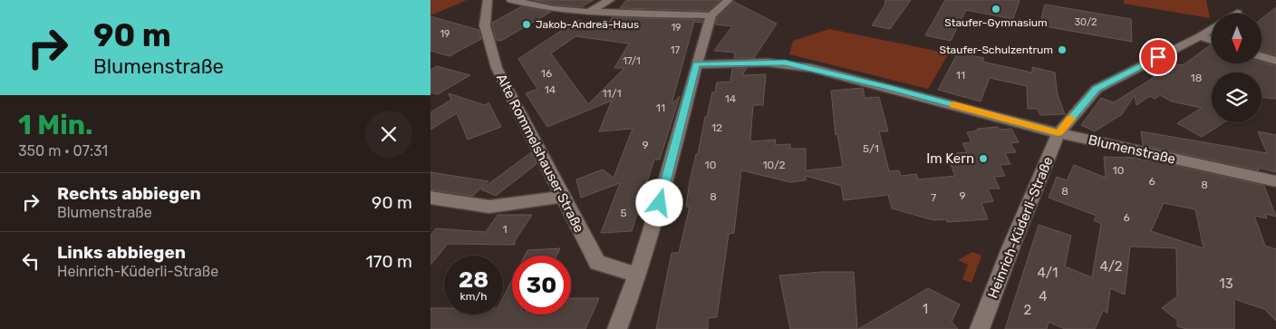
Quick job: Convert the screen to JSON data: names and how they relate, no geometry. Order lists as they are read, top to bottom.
{
  "streets": {
    "street": ["Blumenstraße", "Alte Rommelshauser Straße", "Heinrich-Küderli-Straße"]
  },
  "crossings": [
    ["Blumenstraße", "Heinrich-Küderli-Straße"]
  ],
  "places": [
    "Staufer-Gymnasium",
    "Jakob-Andreä-Haus",
    "Staufer-Schulzentrum",
    "Im Kern"
  ],
  "house_numbers": [
    "30/2",
    "19",
    "19",
    "17",
    "17/1",
    "16",
    "11",
    "18",
    "14",
    "11/1",
    "14",
    "11",
    "12",
    "9",
    "5/1",
    "10",
    "10/2",
    "10",
    "6",
    "8",
    "8",
    "9",
    "8",
    "7",
    "5",
    "6",
    "1",
    "4/2",
    "4/1",
    "13",
    "4",
    "1",
    "2"
  ],
  "north": "bottom",
  "page": {
    "turn": ["90 m", "Blumenstraße"],
    "heading": ["1 Min.", "350 m · 07:31"],
    "list": [
      {
        "name": "Rechts abbiegen",
        "note": "Blumenstraße",
        "value": "90 m"
      },
      {
        "name": "Links abbiegen",
        "note": "Heinrich-Küderli-Straße",
        "value": "170 m"
      }
    ],
    "speed": "28 km/h",
    "limit": "30"
  }
}
